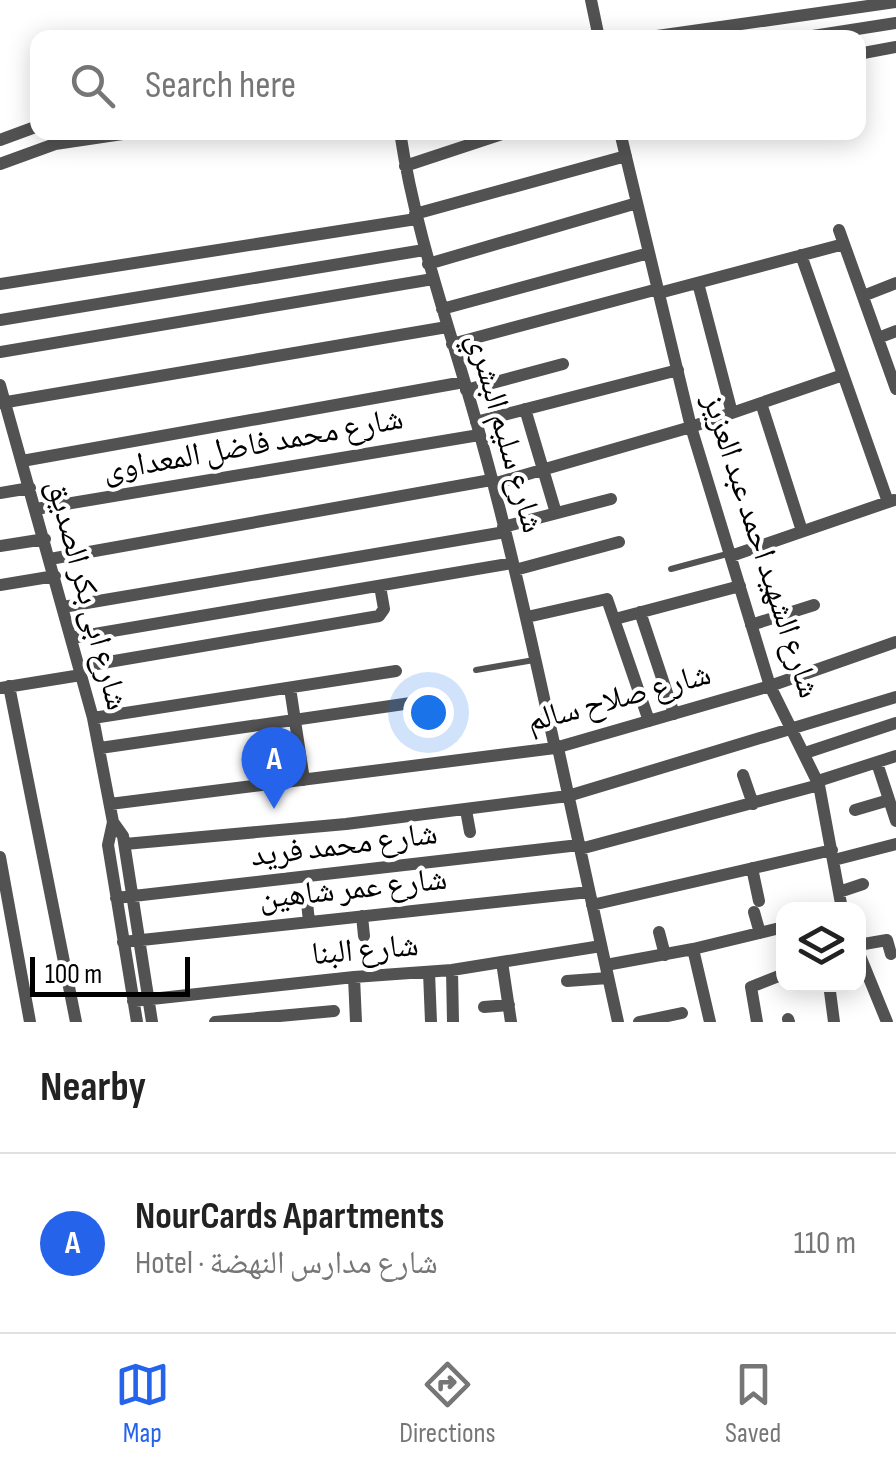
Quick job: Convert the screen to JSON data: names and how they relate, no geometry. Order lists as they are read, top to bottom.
{
  "streets": {
    "street": [
      "شارع سليم البشري",
      "شارع محمد فاضل المعداوى",
      "شارع الشهيد احمد عبد العزيز",
      "شارع ابى بكر الصديق",
      "شارع صلاح سالم",
      "شارع محمد فريد",
      "شارع عمر شاهين",
      "شارع البنا"
    ]
  },
  "crossings": [
    ["شارع سليم البشري", "شارع محمد فاضل المعداوى"],
    ["شارع سليم البشري", "شارع صلاح سالم"],
    ["شارع سليم البشري", "شارع محمد فريد"],
    ["شارع سليم البشري", "شارع عمر شاهين"],
    ["شارع سليم البشري", "شارع البنا"],
    ["شارع محمد فاضل المعداوى", "شارع الشهيد احمد عبد العزيز"],
    ["شارع محمد فاضل المعداوى", "شارع ابى بكر الصديق"],
    ["شارع الشهيد احمد عبد العزيز", "شارع صلاح سالم"],
    ["شارع الشهيد احمد عبد العزيز", "شارع محمد فريد"],
    ["شارع الشهيد احمد عبد العزيز", "شارع عمر شاهين"],
    ["شارع ابى بكر الصديق", "شارع صلاح سالم"],
    ["شارع ابى بكر الصديق", "شارع محمد فريد"],
    ["شارع ابى بكر الصديق", "شارع عمر شاهين"],
    ["شارع ابى بكر الصديق", "شارع البنا"]
  ],
  "scale_bar": "100 m",
  "page": {
    "search": "Search here",
    "pins": "A",
    "scale": "100 m",
    "heading": "Nearby",
    "list": [
      {
        "mark": "A",
        "name": "NourCards Apartments",
        "note": "Hotel · شارع مدارس النهضة",
        "value": "110 m"
      }
    ],
    "nav": ["Map", "Directions", "Saved"]
  }
}
